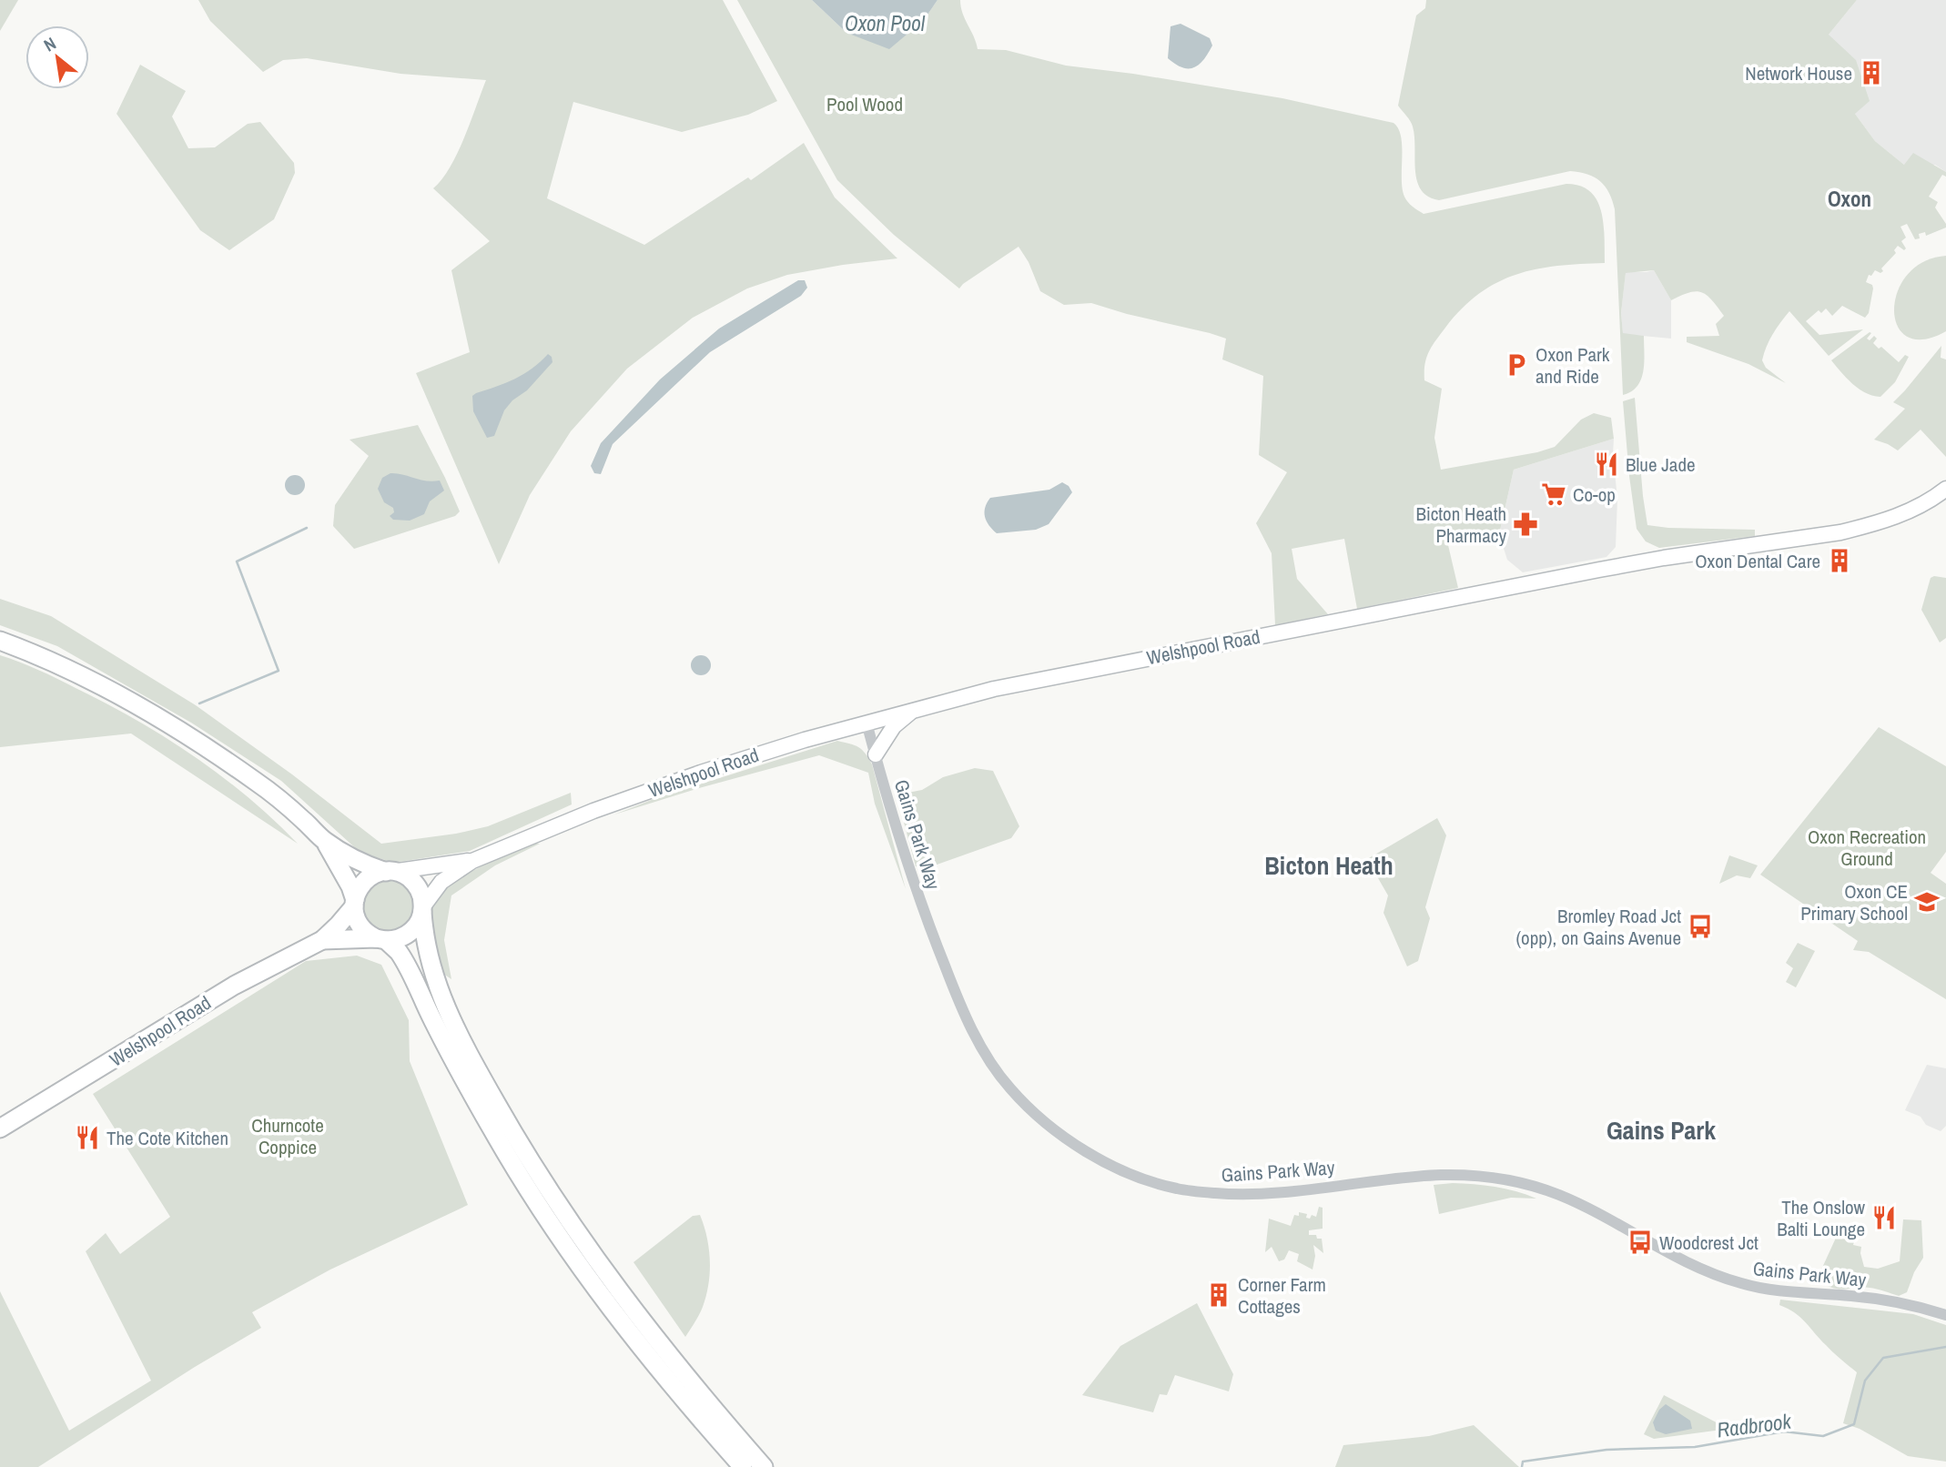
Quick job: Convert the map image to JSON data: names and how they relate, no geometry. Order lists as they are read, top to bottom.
{
  "streets": {
    "highway": ["Welshpool Road"],
    "street": ["Gains Park Way"]
  },
  "crossings": [
    ["Welshpool Road", "Gains Park Way"]
  ],
  "districts": ["Oxon", "Bicton Heath", "Gains Park"],
  "water": ["Oxon Pool", "Radbrook"],
  "parks": ["Pool Wood", "Oxon Recreation Ground", "Churncote Coppice"],
  "places": {
    "building": ["Network House", "Oxon Dental Care", "Corner Farm Cottages"],
    "parking": ["Oxon Park and Ride"],
    "restaurant": ["Blue Jade", "The Cote Kitchen", "The Onslow Balti Lounge"],
    "supermarket": ["Co-op"],
    "pharmacy": ["Bicton Heath Pharmacy"],
    "school or university": ["Oxon CE Primary School"],
    "bus stop": ["Bromley Road Jct (opp), on Gains Avenue", "Woodcrest Jct"]
  },
  "north": "top left"
}
